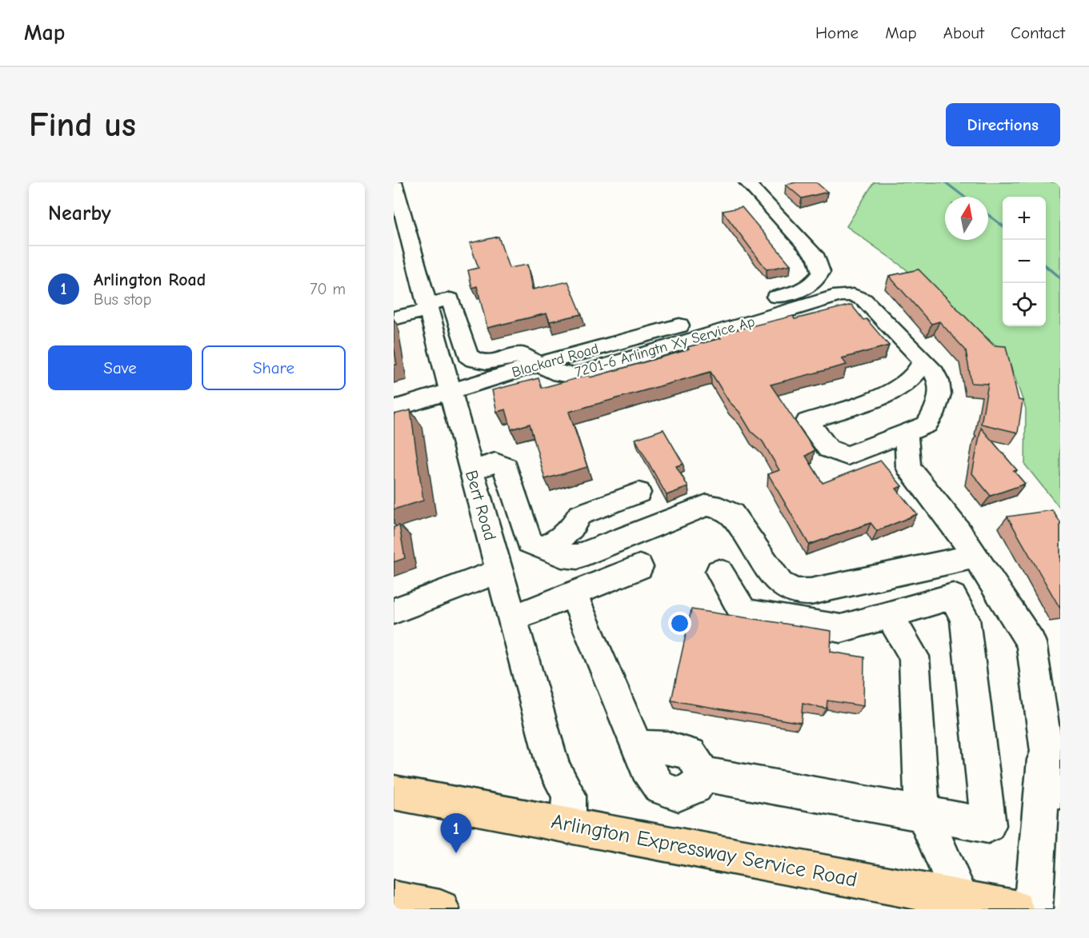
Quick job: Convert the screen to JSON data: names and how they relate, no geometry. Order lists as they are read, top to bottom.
{
  "streets": {
    "main road": ["Arlington Expressway Service Road"],
    "street": ["7201-6 Arlingtn Xy Service Ap", "Blackard Road", "Bert Road"]
  },
  "crossings": [
    ["7201-6 Arlingtn Xy Service Ap", "Blackard Road"],
    ["7201-6 Arlingtn Xy Service Ap", "Bert Road"],
    ["Blackard Road", "Bert Road"],
    ["Bert Road", "Arlington Expressway Service Road"]
  ],
  "north": "top",
  "page": {
    "header": "Map",
    "nav": [
      "Home",
      "Map",
      "About",
      "Contact"
    ],
    "buttons": [
      "Directions",
      ["Save", "Share"]
    ],
    "title": "Find us",
    "heading": "Nearby",
    "map_buttons": ["+", "−"],
    "list": [
      {
        "mark": "1",
        "name": "Arlington Road",
        "note": "Bus stop",
        "value": "70 m"
      }
    ],
    "pins": "1"
  }
}
